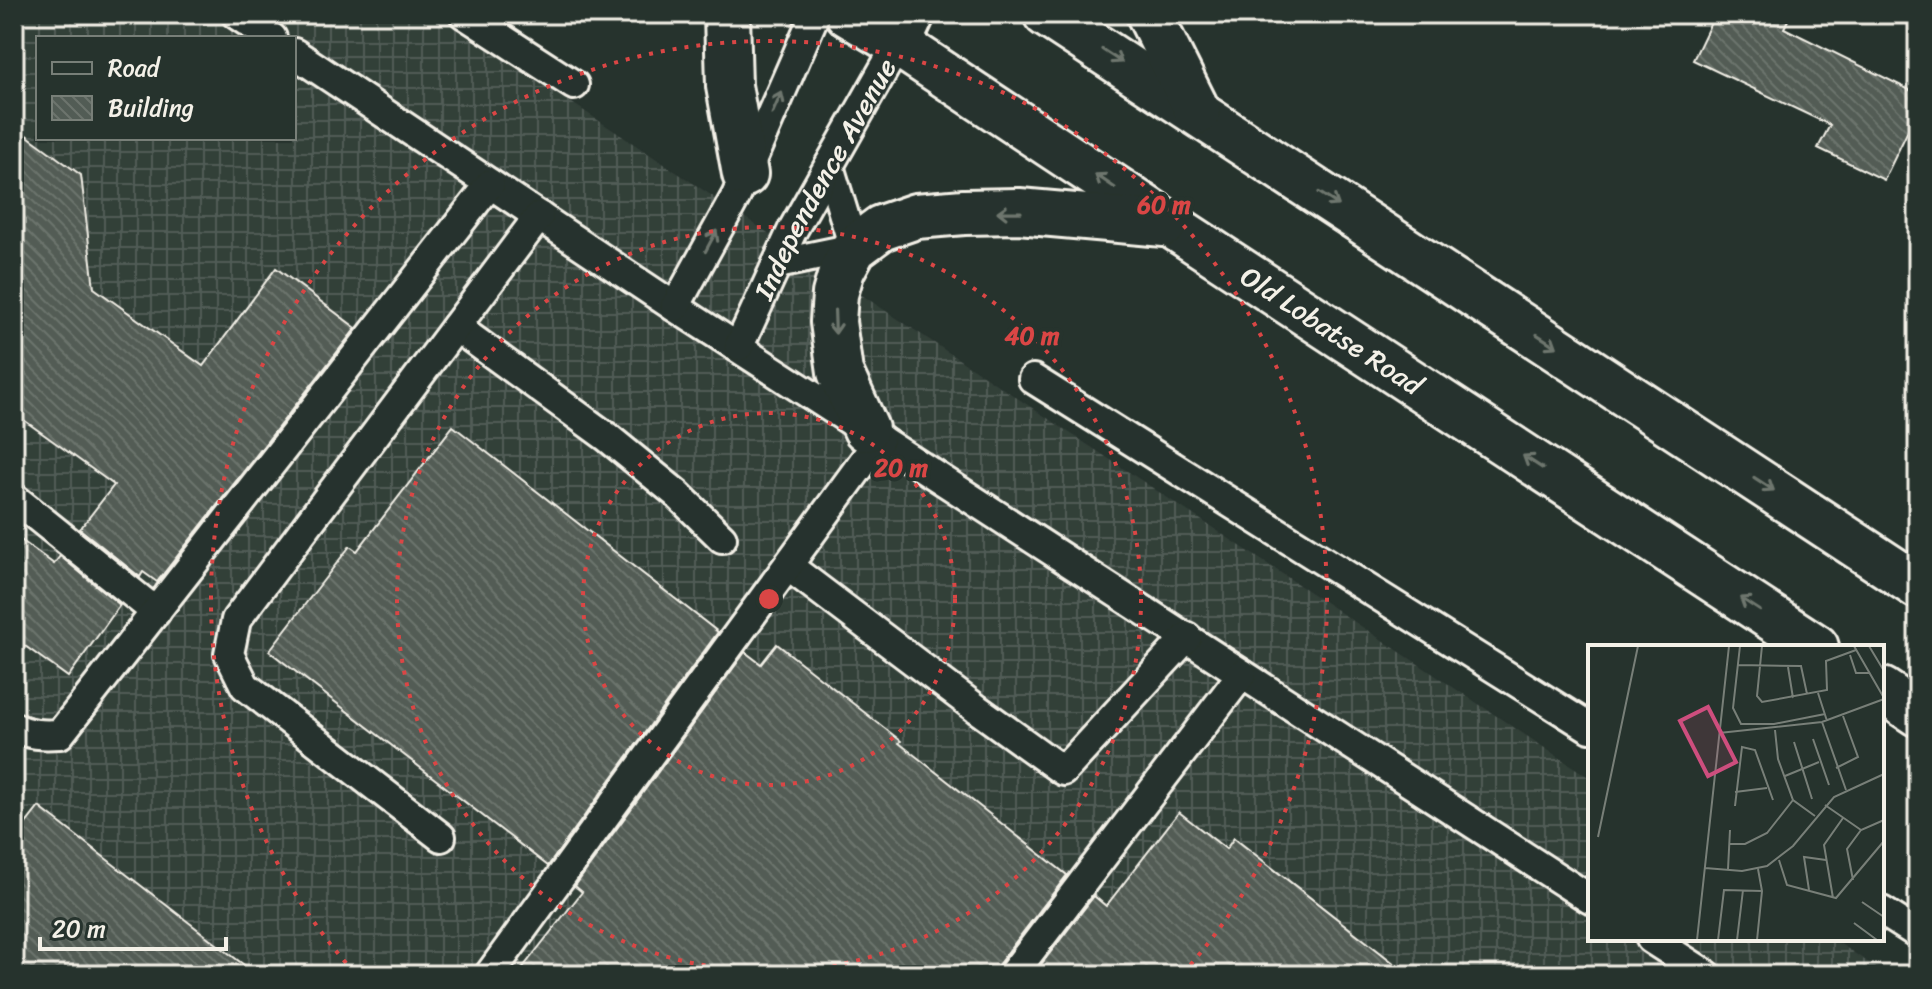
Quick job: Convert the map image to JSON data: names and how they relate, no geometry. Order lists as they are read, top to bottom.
{
  "streets": {
    "main road": ["Old Lobatse Road"],
    "lane": ["Independence Avenue"]
  },
  "crossings": [
    ["Independence Avenue", "Old Lobatse Road"]
  ],
  "legend": ["Road", "Building"],
  "scale_bar": "20 m",
  "rings": ["60 m", "40 m", "20 m"]
}
